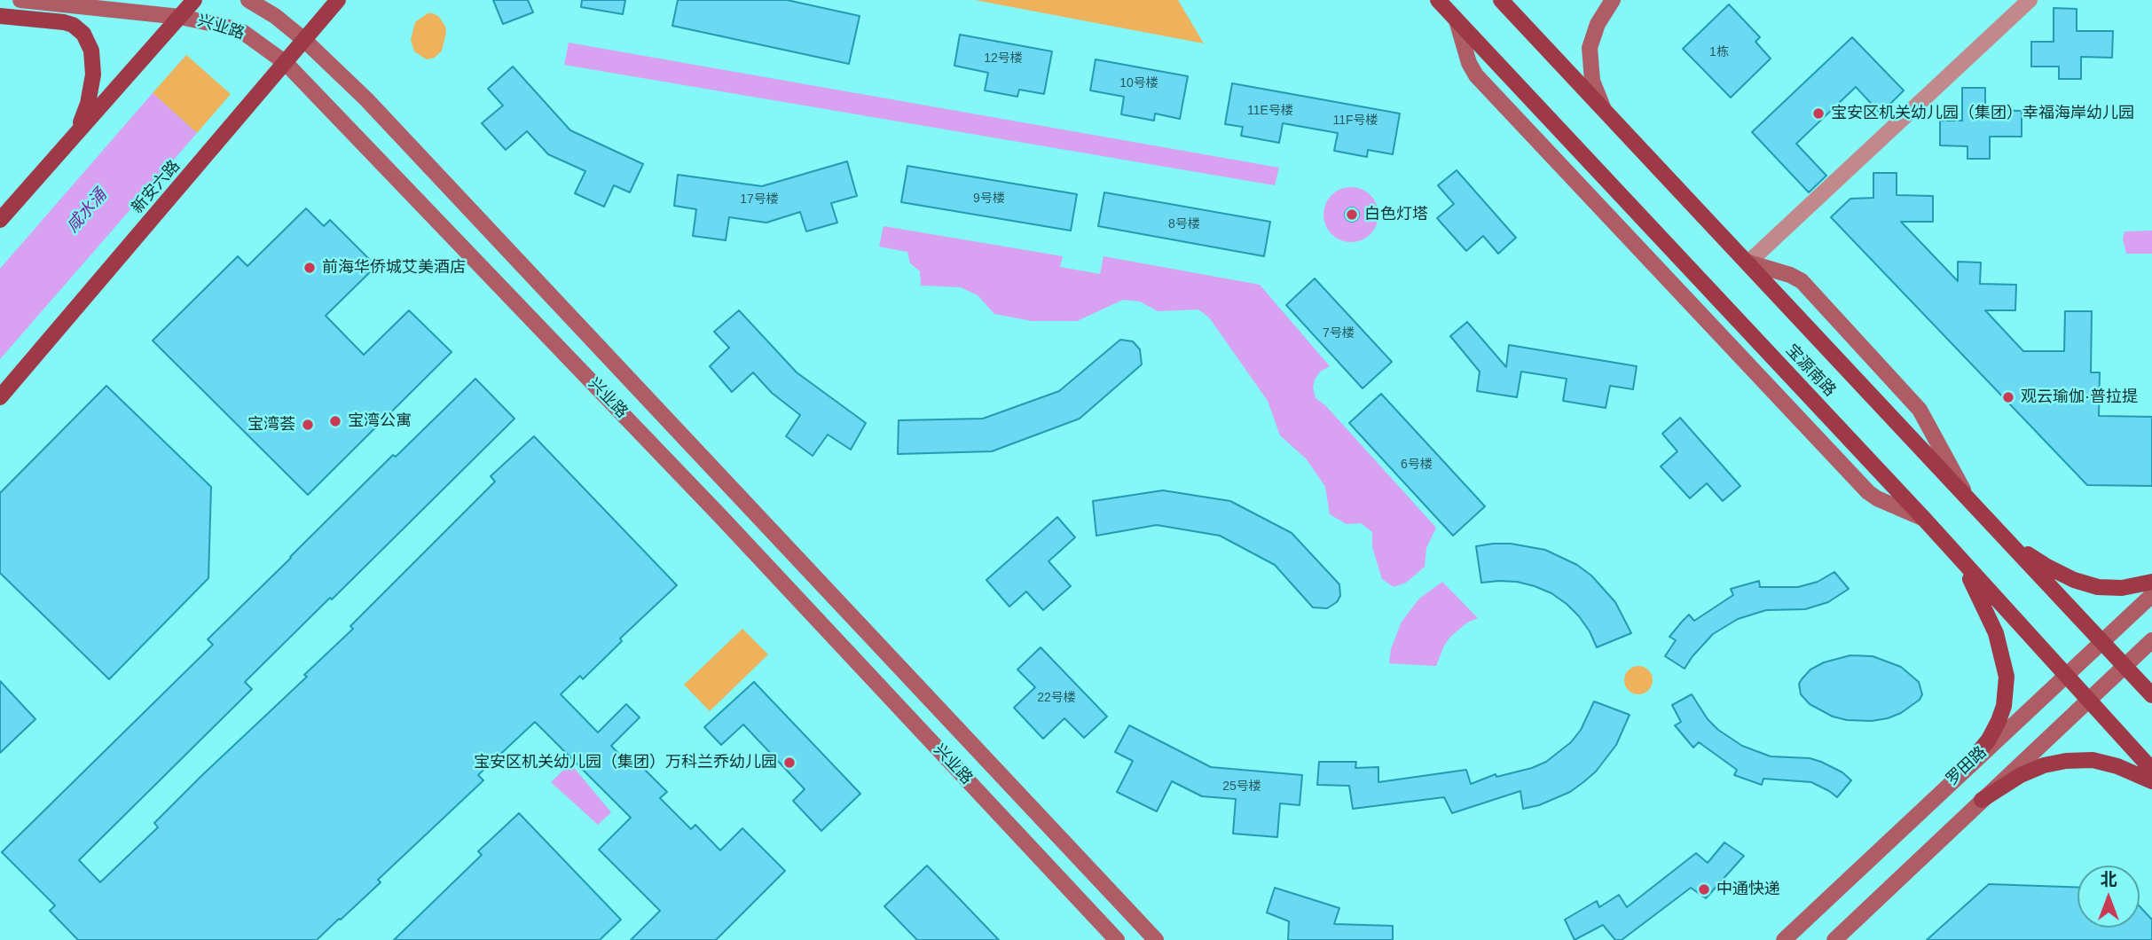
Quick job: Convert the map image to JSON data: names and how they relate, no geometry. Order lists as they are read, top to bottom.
{
  "streets": {
    "main road": [
      "兴业路",
      "新安六路",
      "宝源南路",
      "罗田路"
    ]
  },
  "crossings": [
    ["兴业路", "新安六路"],
    ["宝源南路", "罗田路"]
  ],
  "water": ["咸水涌"],
  "places": [
    "宝安区机关幼儿园（集团）幸福海岸幼儿园",
    "白色灯塔",
    "前海华侨城艾美酒店",
    "观云瑜伽·普拉提",
    "宝湾公寓",
    "宝湾荟",
    "宝安区机关幼儿园（集团）万科兰乔幼儿园",
    "中通快递"
  ],
  "house_numbers": [
    "1栋",
    "12号楼",
    "10号楼",
    "11E号楼",
    "11F号楼",
    "9号楼",
    "17号楼",
    "8号楼",
    "7号楼",
    "6号楼",
    "22号楼",
    "25号楼"
  ],
  "north": "top"
}
